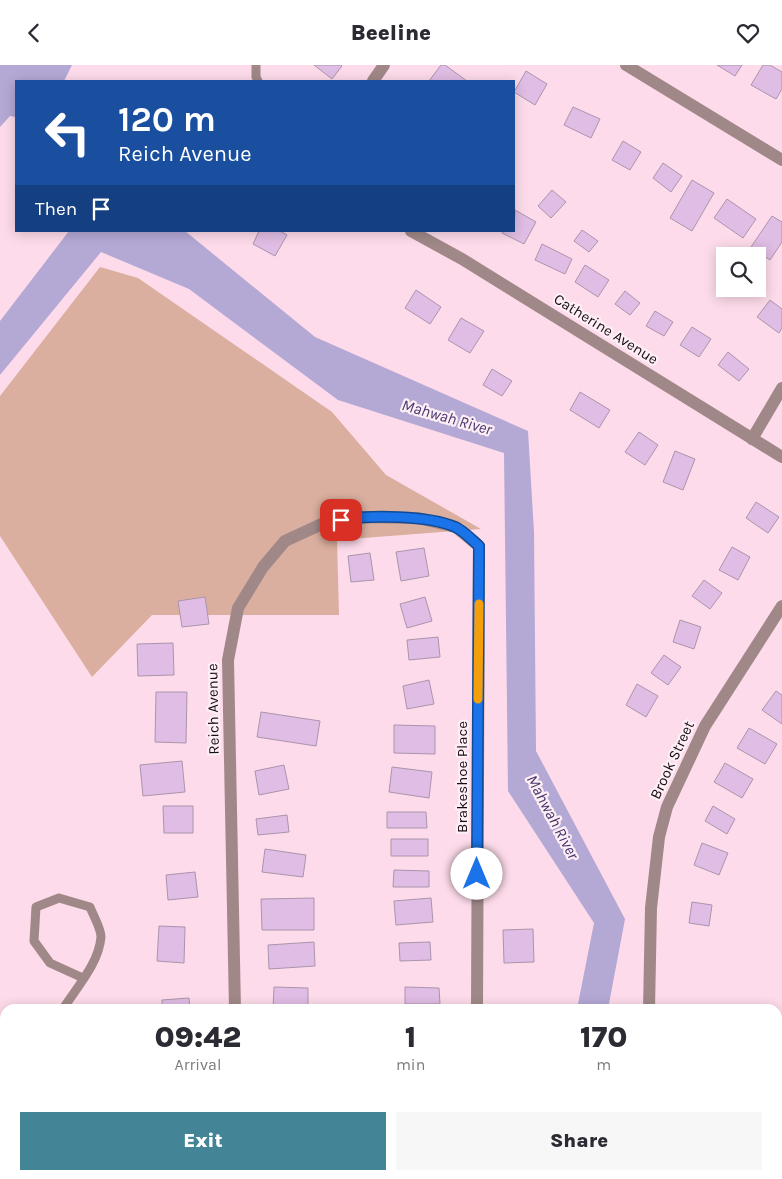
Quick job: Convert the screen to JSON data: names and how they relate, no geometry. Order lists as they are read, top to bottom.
{
  "streets": {
    "street": [
      "Catherine Avenue",
      "Reich Avenue",
      "Brook Street",
      "Brakeshoe Place"
    ]
  },
  "crossings": [
    ["Reich Avenue", "Brakeshoe Place"]
  ],
  "water": ["Mahwah River"],
  "page": {
    "header": "Beeline",
    "turn": ["120 m", "Reich Avenue"],
    "then": "Then",
    "eta": [
      "09:42",
      "Arrival",
      "1",
      "min",
      "170",
      "m"
    ],
    "buttons": ["Exit", "Share"]
  }
}
